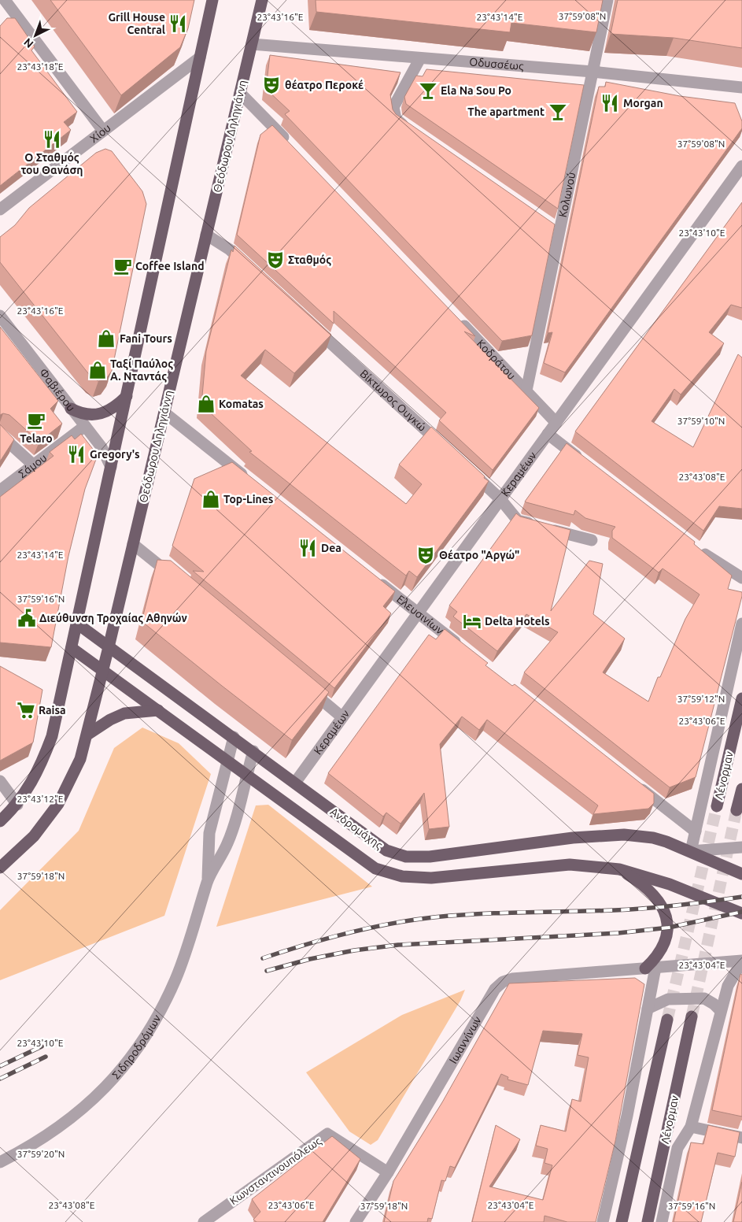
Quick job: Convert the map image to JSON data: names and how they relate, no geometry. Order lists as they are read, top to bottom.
{
  "streets": {
    "main road": ["Θεόδωρου Δηληγιάννη", "Λένορμαν", "Ανδρομάχης"],
    "street": [
      "Οδυσσέως",
      "Χίου",
      "Κολωνού",
      "Κοδράτου",
      "Φαβιέρου",
      "Βίκτωρος Ουγκώ",
      "Σάμου",
      "Κεραμέων",
      "Ελευσινίων",
      "Ιωαννίνων",
      "Σιδηροδρόμων",
      "Κωνσταντινουπόλεως"
    ]
  },
  "crossings": [
    ["Οδυσσέως", "Θεόδωρου Δηληγιάννη"],
    ["Οδυσσέως", "Κολωνού"],
    ["Θεόδωρου Δηληγιάννη", "Ανδρομάχης"],
    ["Κολωνού", "Κοδράτου"],
    ["Κοδράτου", "Κεραμέων"],
    ["Φαβιέρου", "Σάμου"],
    ["Κεραμέων", "Ελευσινίων"],
    ["Κεραμέων", "Ανδρομάχης"],
    ["Ανδρομάχης", "Σιδηροδρόμων"],
    ["Ιωαννίνων", "Κωνσταντινουπόλεως"]
  ],
  "places": {
    "restaurant": [
      "Grill House Central",
      "Morgan",
      "Ο Σταθμός του Θανάση",
      "Gregory's",
      "Dea"
    ],
    "theatre": ["θέατρο Περοκέ", "Σταθμός", "Θέατρο \"Αργώ\""],
    "bar": ["Ela Na Sou Po", "The apartment"],
    "cafe": ["Coffee Island", "Telaro"],
    "shop": [
      "Fani Tours",
      "Ταξί Παύλος Α. Νταντάς",
      "Komatas",
      "Top-Lines"
    ],
    "public building": ["Διεύθυνση Τροχαίας Αθηνών"],
    "hotel": ["Delta Hotels"],
    "supermarket": ["Raisa"]
  },
  "north": "bottom left",
  "coordinates": [
    "37°59'08\"N",
    "23°43'16\"E",
    "23°43'14\"E",
    "23°43'18\"E",
    "23°43'10\"E",
    "37°59'10\"N",
    "23°43'08\"E",
    "37°59'16\"N",
    "37°59'12\"N",
    "23°43'06\"E",
    "23°43'12\"E",
    "37°59'18\"N",
    "23°43'04\"E",
    "37°59'20\"N"
  ]
}
